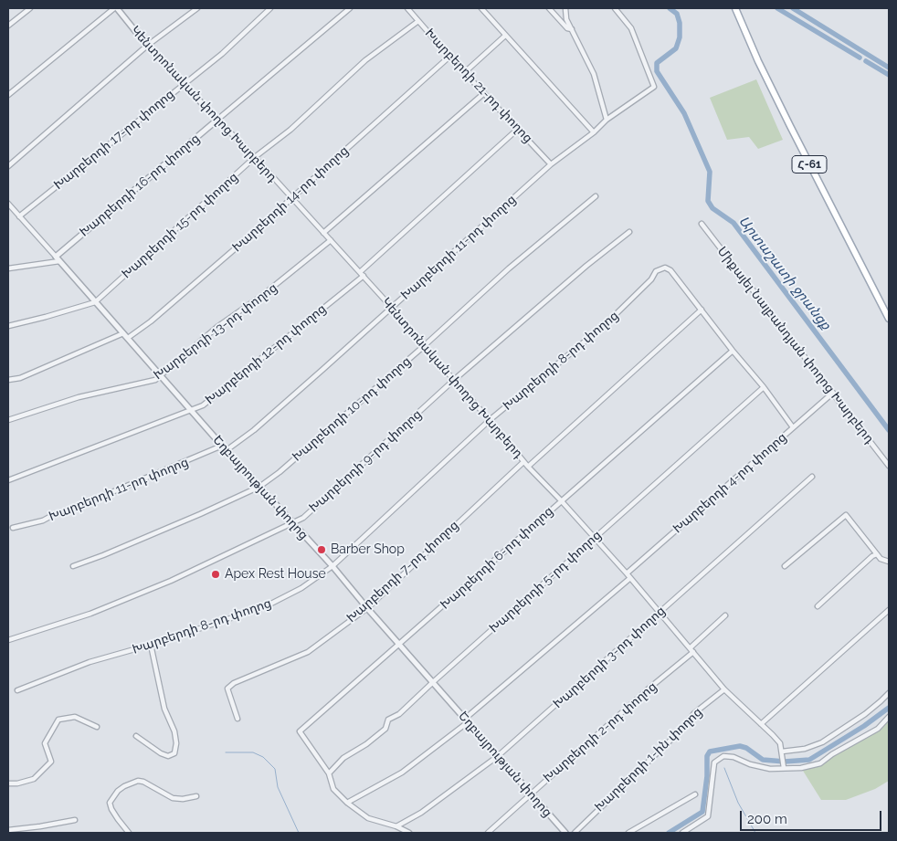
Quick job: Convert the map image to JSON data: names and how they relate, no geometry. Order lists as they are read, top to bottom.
{
  "streets": {
    "main road": ["Հ-61"],
    "street": [
      "Խարբերդի 21-րդ փողոց",
      "Կենտրոնական փողոց Խարբերդ",
      "Խարբերդի 17-րդ փողոց",
      "Խարբերդի 16-րդ փողոց",
      "Խարբերդի 14-րդ փողոց",
      "Խարբերդի 15-րդ փողոց",
      "Խարբերդի 11-րդ փողոց",
      "Խարբերդի 13-րդ փողոց",
      "Միքայել Նալբանդյան փողոց Խարբերդ",
      "Խարբերդի 12-րդ փողոց",
      "Խարբերդի 8-րդ փողոց",
      "Խարբերդի 10-րդ փողոց",
      "Խարբերդի 9-րդ փողոց",
      "Խարբերդի 4-րդ փողոց",
      "Եղբայրության փողոց",
      "Խարբերդի 6-րդ փողոց",
      "Խարբերդի 7-րդ փողոց",
      "Խարբերդի 5-րդ փողոց",
      "Խարբերդի 3-րդ փողոց",
      "Խարբերդի 2-րդ փողոց",
      "Խարբերդի 1-ին փողոց"
    ]
  },
  "crossings": [
    ["Խարբերդի 21-րդ փողոց", "Խարբերդի 14-րդ փողոց"],
    ["Խարբերդի 21-րդ փողոց", "Խարբերդի 15-րդ փողոց"],
    ["Խարբերդի 21-րդ փողոց", "Խարբերդի 11-րդ փողոց"],
    ["Կենտրոնական փողոց Խարբերդ", "Խարբերդի 17-րդ փողոց"],
    ["Կենտրոնական փողոց Խարբերդ", "Խարբերդի 16-րդ փողոց"],
    ["Կենտրոնական փողոց Խարբերդ", "Խարբերդի 14-րդ փողոց"],
    ["Կենտրոնական փողոց Խարբերդ", "Խարբերդի 15-րդ փողոց"],
    ["Կենտրոնական փողոց Խարբերդ", "Խարբերդի 11-րդ փողոց"],
    ["Կենտրոնական փողոց Խարբերդ", "Խարբերդի 13-րդ փողոց"],
    ["Կենտրոնական փողոց Խարբերդ", "Խարբերդի 12-րդ փողոց"],
    ["Կենտրոնական փողոց Խարբերդ", "Խարբերդի 8-րդ փողոց"],
    ["Կենտրոնական փողոց Խարբերդ", "Խարբերդի 10-րդ փողոց"],
    ["Կենտրոնական փողոց Խարբերդ", "Խարբերդի 9-րդ փողոց"],
    ["Կենտրոնական փողոց Խարբերդ", "Խարբերդի 4-րդ փողոց"],
    ["Կենտրոնական փողոց Խարբերդ", "Խարբերդի 6-րդ փողոց"],
    ["Կենտրոնական փողոց Խարբերդ", "Խարբերդի 7-րդ փողոց"],
    ["Կենտրոնական փողոց Խարբերդ", "Խարբերդի 5-րդ փողոց"],
    ["Կենտրոնական փողոց Խարբերդ", "Խարբերդի 3-րդ փողոց"],
    ["Կենտրոնական փողոց Խարբերդ", "Խարբերդի 2-րդ փողոց"],
    ["Կենտրոնական փողոց Խարբերդ", "Խարբերդի 1-ին փողոց"],
    ["Խարբերդի 17-րդ փողոց", "Եղբայրության փողոց"],
    ["Խարբերդի 16-րդ փողոց", "Եղբայրության փողոց"],
    ["Խարբերդի 14-րդ փողոց", "Եղբայրության փողոց"],
    ["Խարբերդի 15-րդ փողոց", "Եղբայրության փողոց"],
    ["Խարբերդի 11-րդ փողոց", "Եղբայրության փողոց"],
    ["Խարբերդի 13-րդ փողոց", "Եղբայրության փողոց"],
    ["Միքայել Նալբանդյան փողոց Խարբերդ", "Խարբերդի 4-րդ փողոց"],
    ["Խարբերդի 12-րդ փողոց", "Եղբայրության փողոց"],
    ["Խարբերդի 8-րդ փողոց", "Խարբերդի 4-րդ փողոց"],
    ["Խարբերդի 8-րդ փողոց", "Եղբայրության փողոց"],
    ["Խարբերդի 8-րդ փողոց", "Խարբերդի 6-րդ փողոց"],
    ["Խարբերդի 8-րդ փողոց", "Խարբերդի 5-րդ փողոց"],
    ["Խարբերդի 10-րդ փողոց", "Եղբայրության փողոց"],
    ["Խարբերդի 9-րդ փողոց", "Եղբայրության փողոց"],
    ["Եղբայրության փողոց", "Խարբերդի 6-րդ փողոց"],
    ["Եղբայրության փողոց", "Խարբերդի 7-րդ փողոց"],
    ["Եղբայրության փողոց", "Խարբերդի 5-րդ փողոց"],
    ["Եղբայրության փողոց", "Խարբերդի 3-րդ փողոց"],
    ["Եղբայրության փողոց", "Խարբերդի 2-րդ փողոց"],
    ["Խարբերդի 6-րդ փողոց", "Խարբերդի 5-րդ փողոց"]
  ],
  "water": ["Արտաշատի ջրանցք"],
  "places": ["Barber Shop", "Apex Rest House"],
  "scale_bar": "200 m"
}
